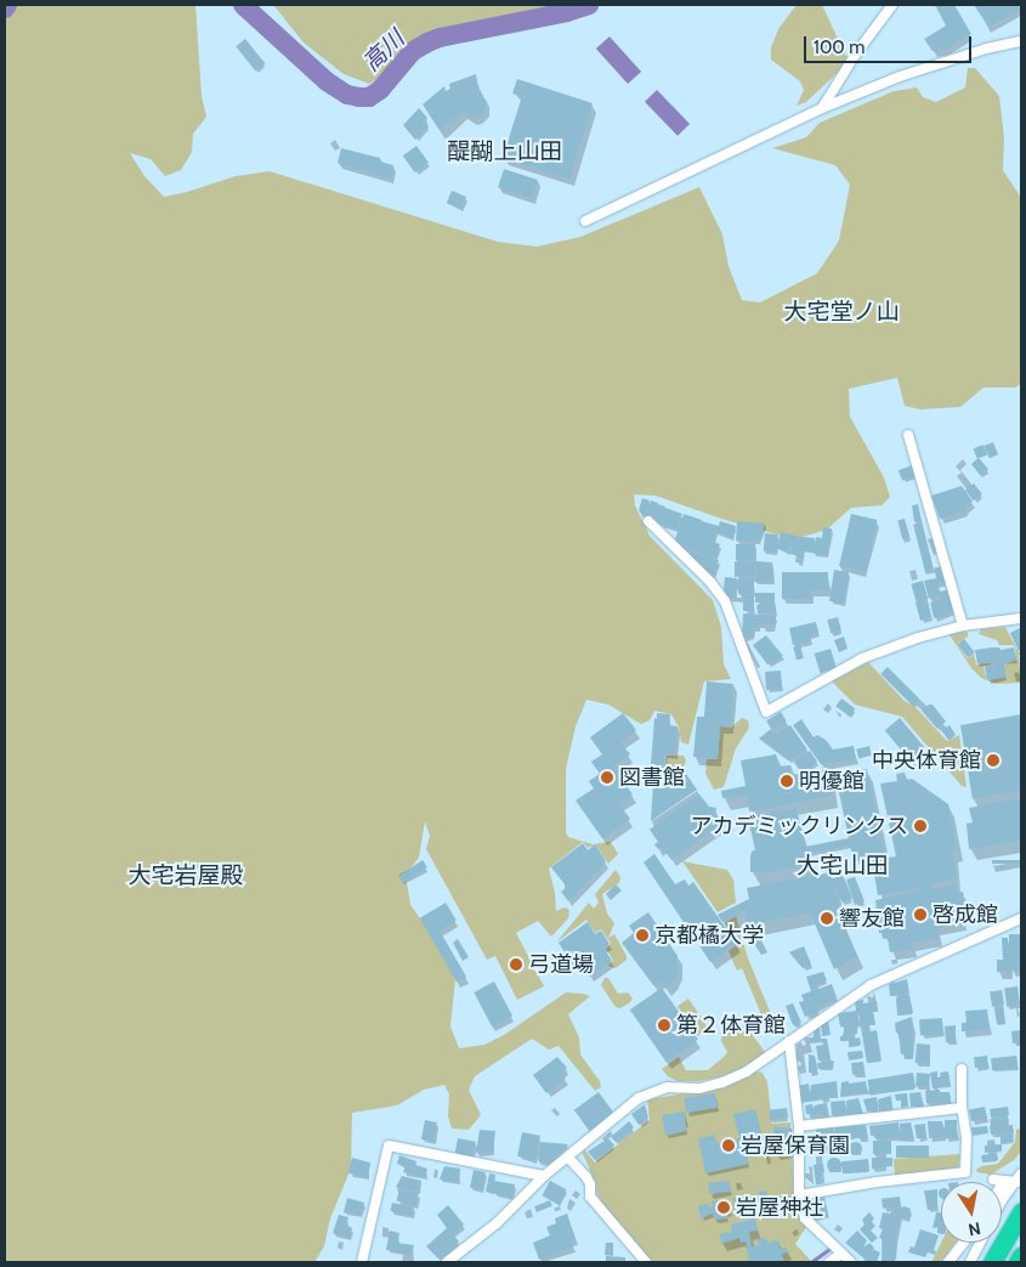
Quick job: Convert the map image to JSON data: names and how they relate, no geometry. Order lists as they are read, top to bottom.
{
  "districts": [
    "醍醐上山田",
    "大宅堂ノ山",
    "大宅山田",
    "大宅岩屋殿"
  ],
  "water": ["高川"],
  "places": [
    "中央体育館",
    "図書館",
    "明優館",
    "アカデミックリンクス",
    "啓成館",
    "響友館",
    "京都橘大学",
    "弓道場",
    "第２体育館",
    "岩屋保育園",
    "岩屋神社"
  ],
  "scale_bar": "100 m",
  "north": "bottom"
}
